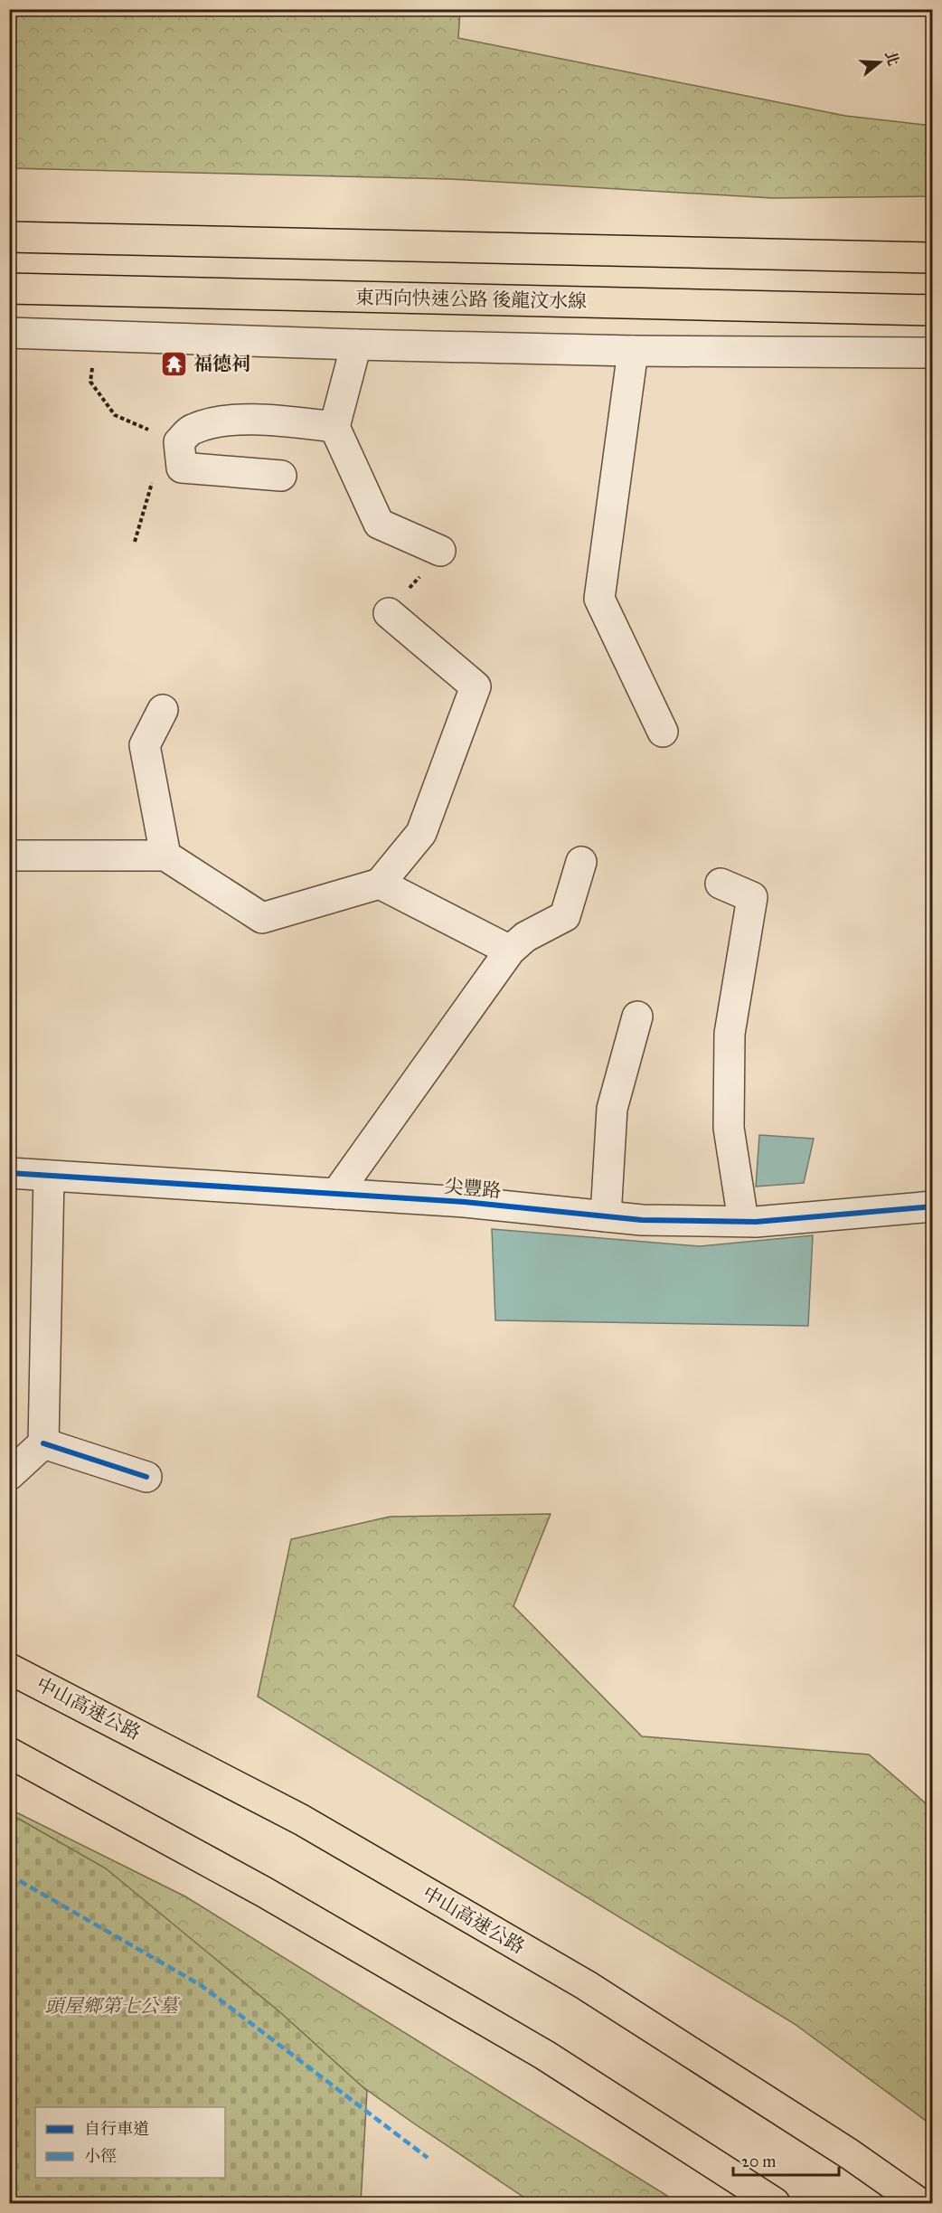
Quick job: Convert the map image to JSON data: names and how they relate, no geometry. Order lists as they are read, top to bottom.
{
  "streets": {
    "highway": ["東西向快速公路 後龍汶水線", "中山高速公路"],
    "street": ["尖豐路"]
  },
  "parks": ["頭屋鄉第七公墓"],
  "places": {
    "temple": ["福德祠"]
  },
  "legend": ["自行車道", "小徑"],
  "scale_bar": "20 m",
  "north": "right"
}
